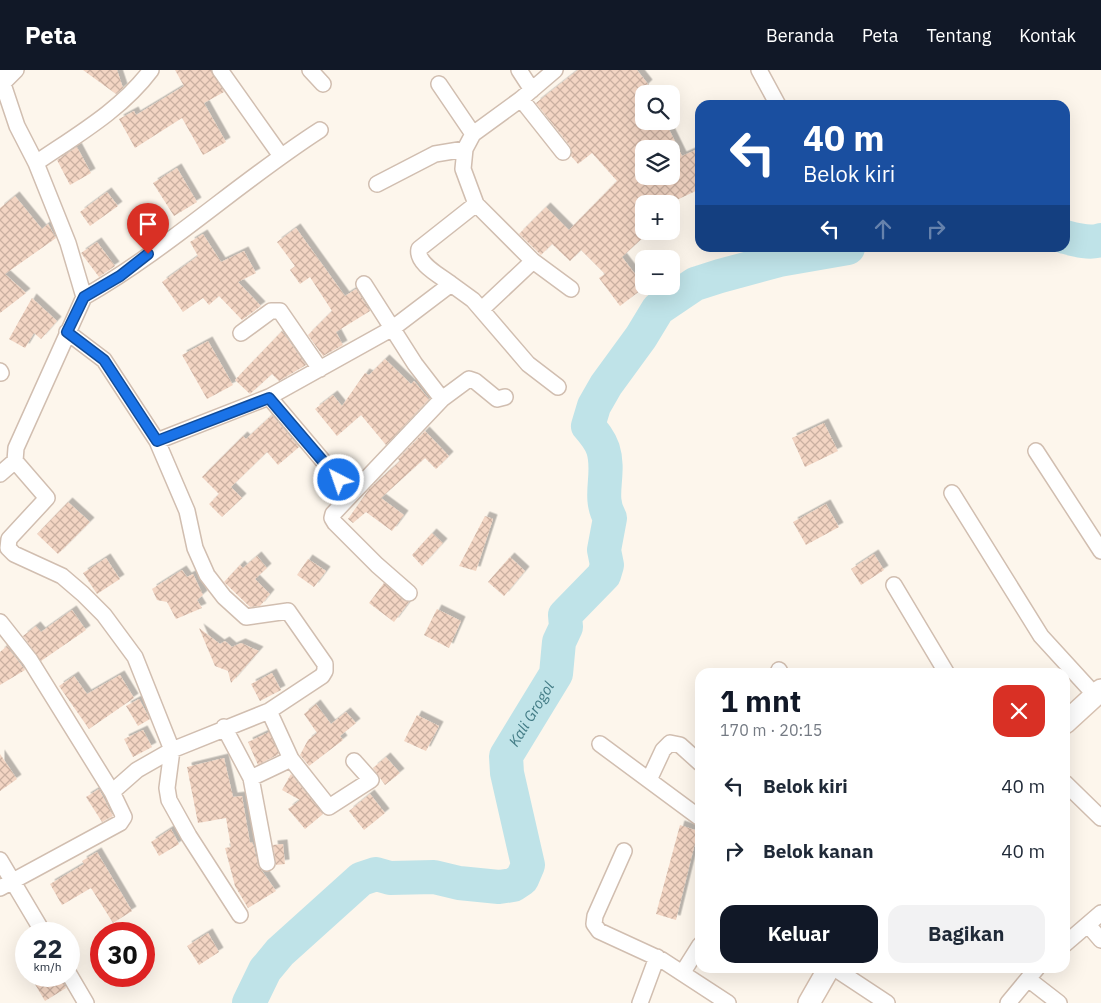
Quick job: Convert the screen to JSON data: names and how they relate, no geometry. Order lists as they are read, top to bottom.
{
  "water": ["Kali Grogol"],
  "page": {
    "header": "Peta",
    "nav": [
      "Beranda",
      "Peta",
      "Tentang",
      "Kontak"
    ],
    "map_buttons": ["+", "−"],
    "turn": ["40 m", "Belok kiri"],
    "heading": ["1 mnt", "170 m · 20:15"],
    "list": [
      {
        "name": "Belok kiri",
        "value": "40 m"
      },
      {
        "name": "Belok kanan",
        "value": "40 m"
      }
    ],
    "buttons": ["Keluar", "Bagikan"],
    "speed": "22 km/h",
    "limit": "30"
  }
}
